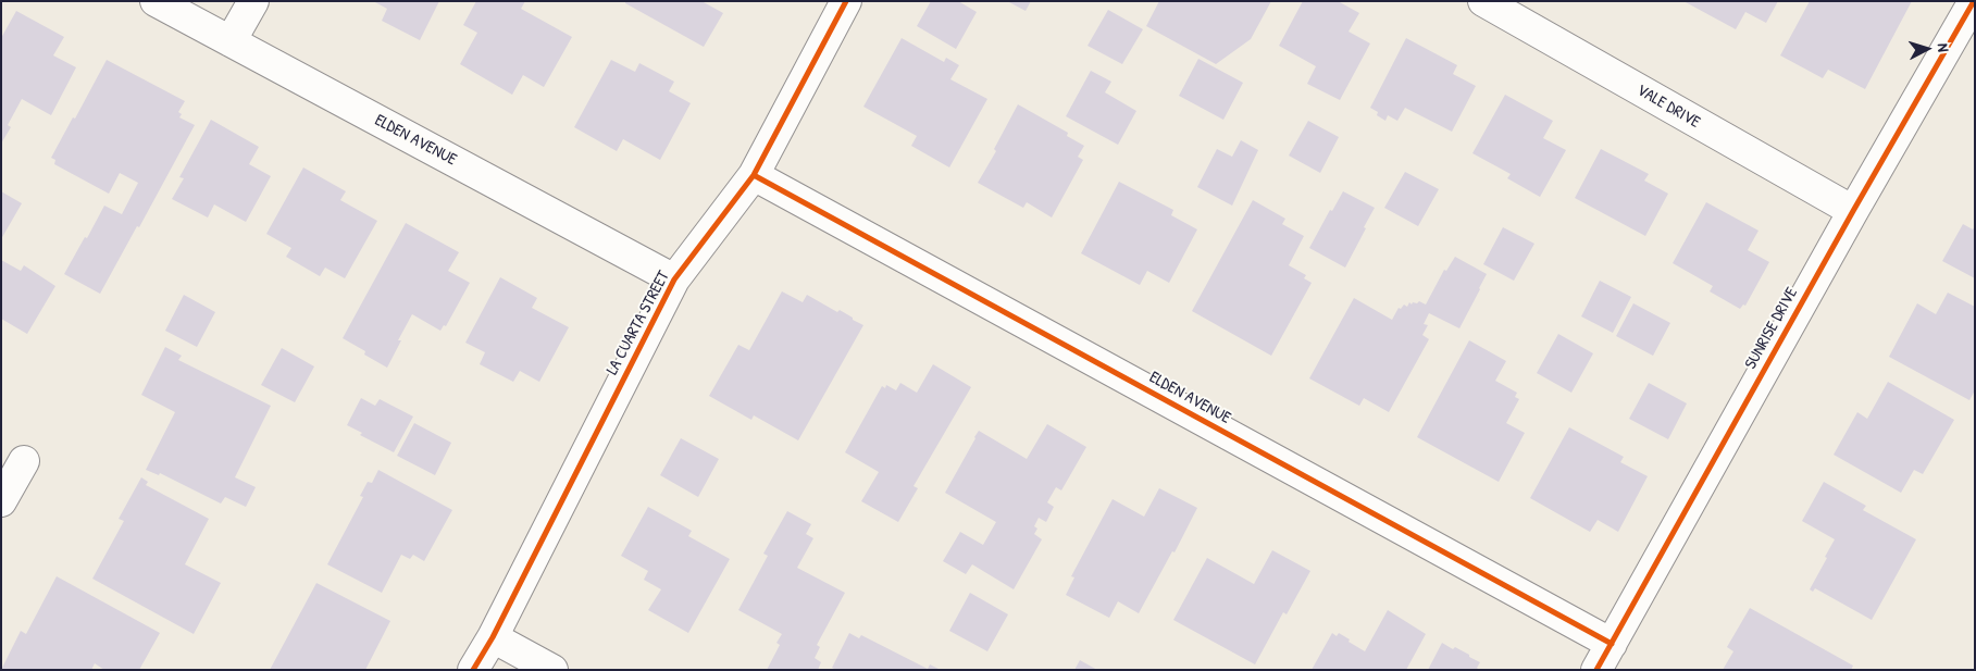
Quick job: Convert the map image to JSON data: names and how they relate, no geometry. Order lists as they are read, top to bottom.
{
  "streets": {
    "street": [
      "VALE DRIVE",
      "ELDEN AVENUE",
      "LA CUARTA STREET",
      "SUNRISE DRIVE"
    ]
  },
  "crossings": [
    ["VALE DRIVE", "SUNRISE DRIVE"],
    ["ELDEN AVENUE", "LA CUARTA STREET"],
    ["ELDEN AVENUE", "SUNRISE DRIVE"]
  ],
  "north": "right"
}
